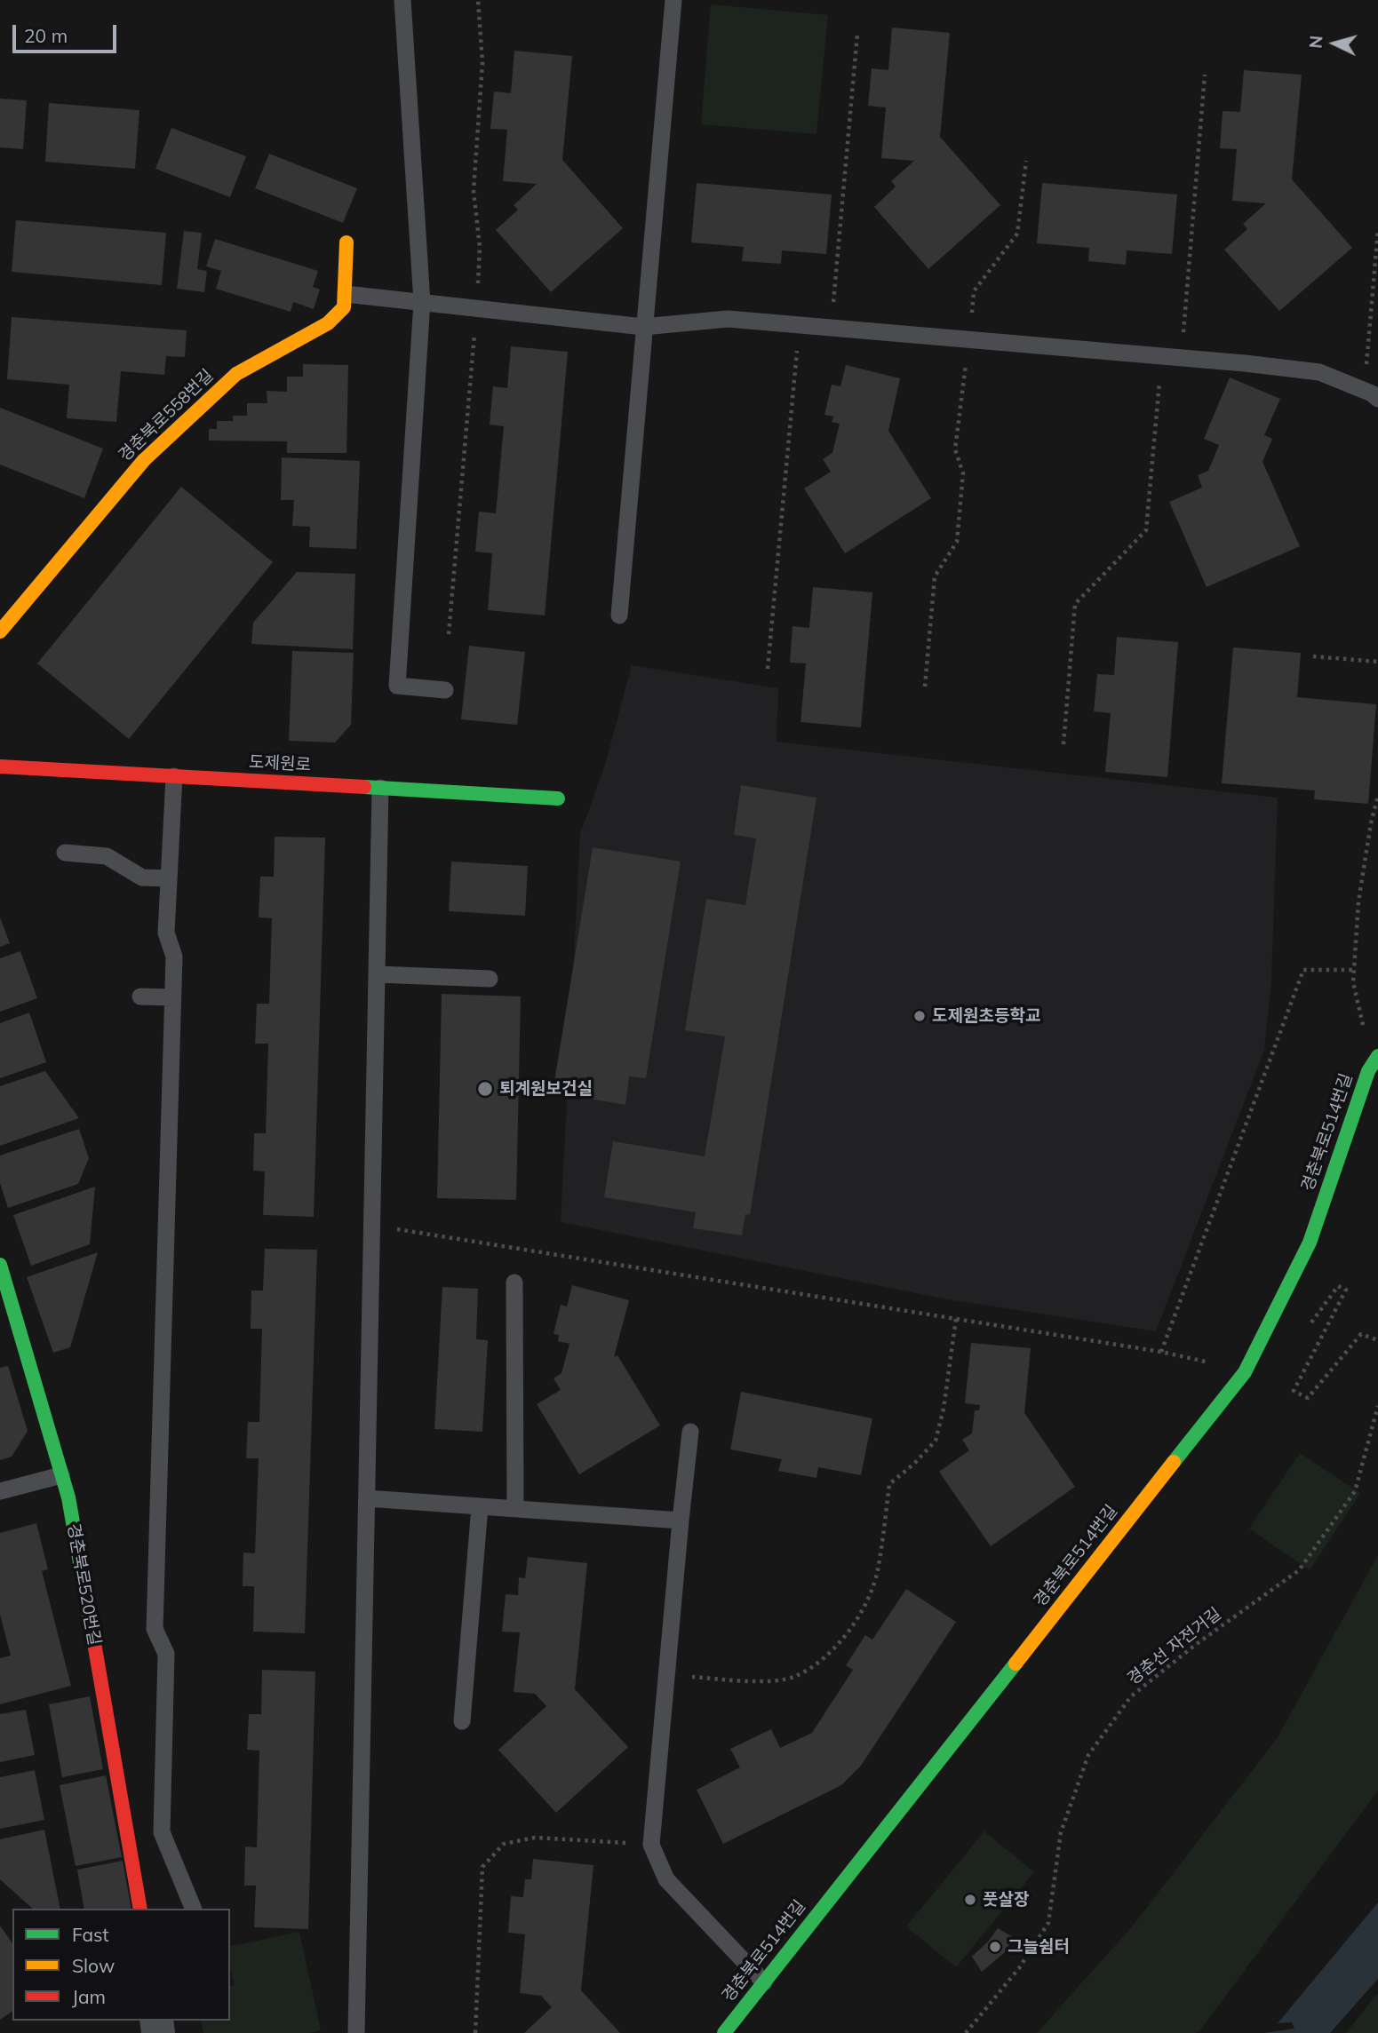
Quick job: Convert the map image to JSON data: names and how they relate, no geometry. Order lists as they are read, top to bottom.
{
  "streets": {
    "street": [
      "경춘북로558번길",
      "도제원로",
      "경춘북로514번길",
      "경춘북로520번길"
    ],
    "path": ["경춘선 자전거길"]
  },
  "places": [
    "도제원초등학교",
    "퇴계원보건실",
    "풋살장",
    "그늘쉼터"
  ],
  "legend": ["Fast", "Slow", "Jam"],
  "scale_bar": "20 m",
  "north": "left"
}
